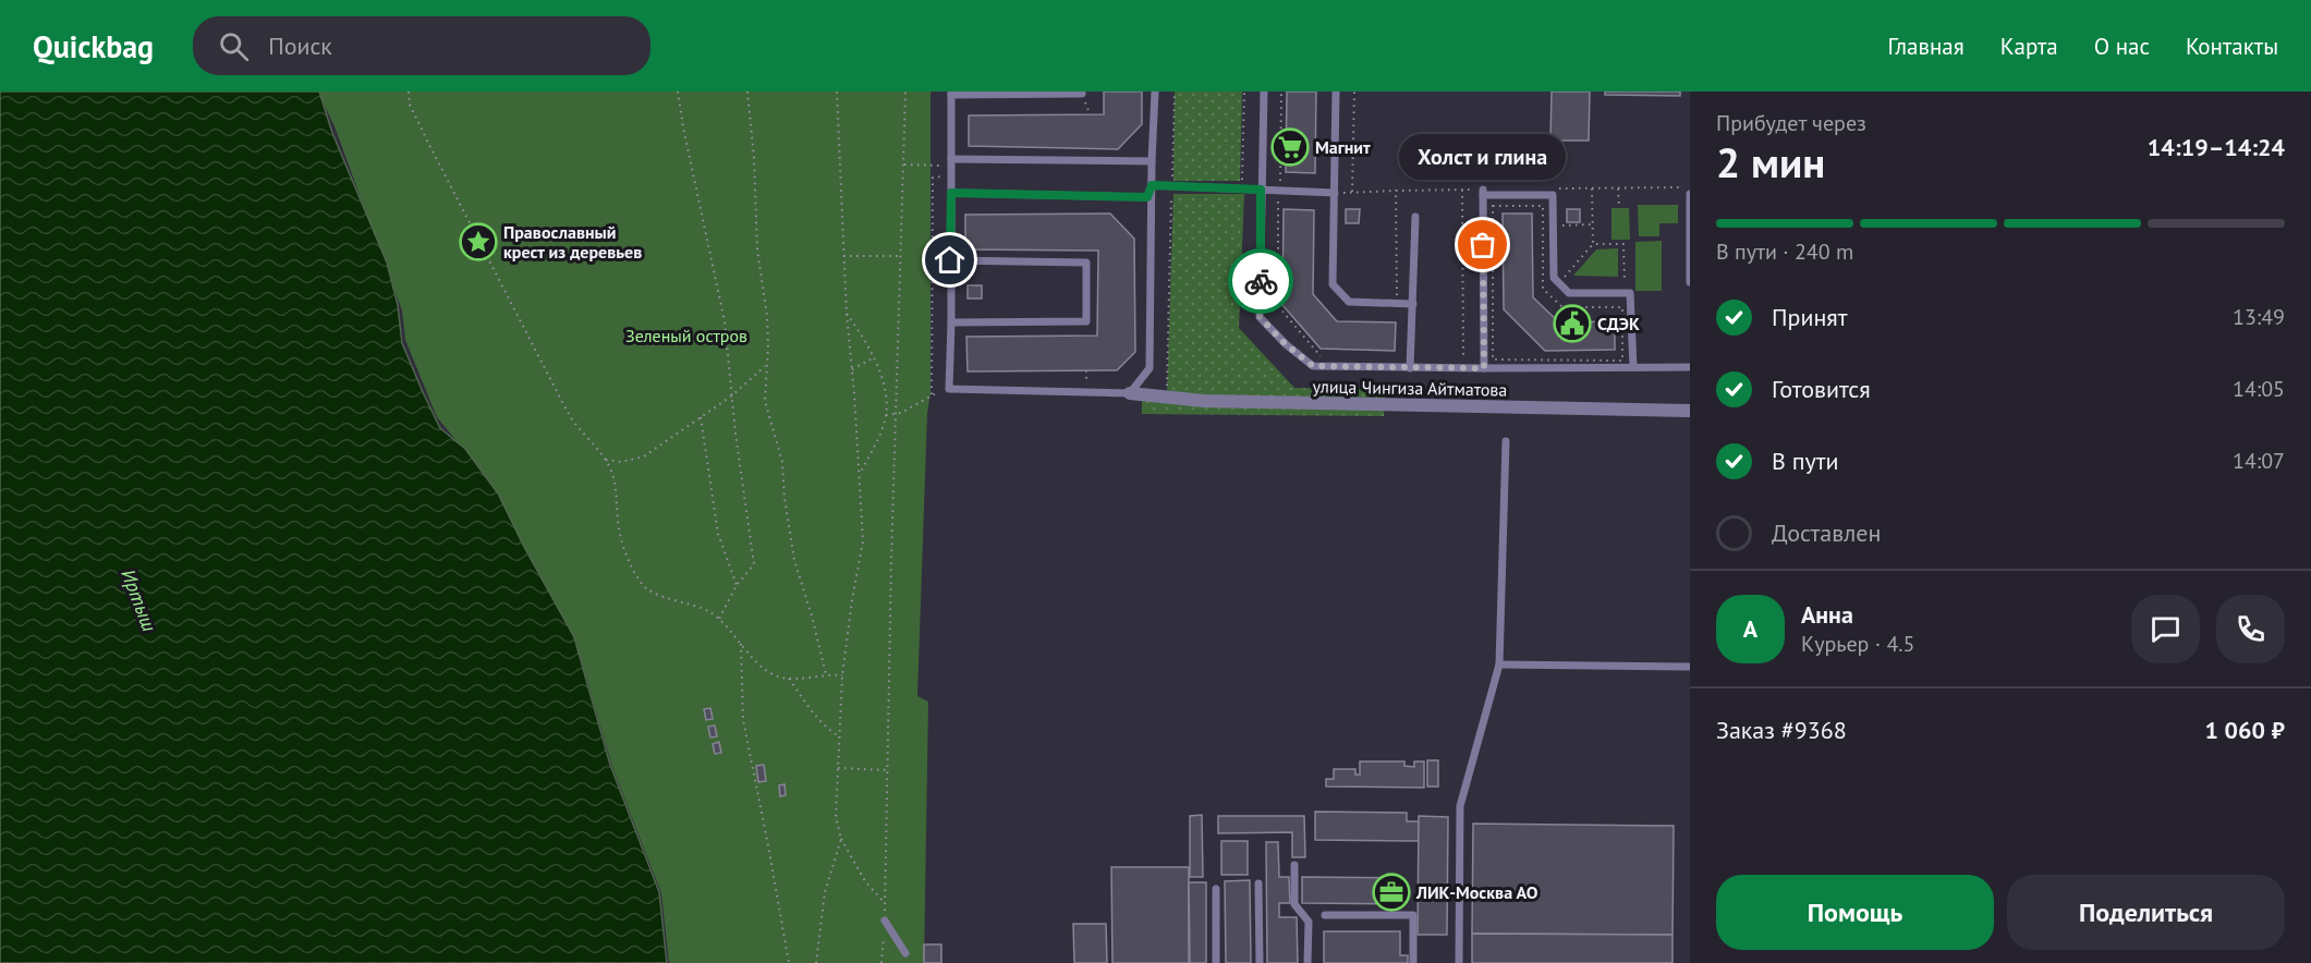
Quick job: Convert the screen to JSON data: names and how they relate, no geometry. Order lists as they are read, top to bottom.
{
  "streets": {
    "street": ["улица Чингиза Айтматова"]
  },
  "water": ["Иртыш"],
  "parks": ["Зеленый остров"],
  "places": {
    "supermarket": ["Магнит"],
    "place": ["Православный крест из деревьев"],
    "other": ["Холст и глина"],
    "public building": ["СДЭК"],
    "office": ["ЛИК-Москва АО"]
  },
  "page": {
    "header": "Quickbag",
    "search": "Поиск",
    "nav": [
      "Главная",
      "Карта",
      "О нас",
      "Контакты"
    ],
    "heading": ["2 мин", "Прибудет через", "14:19–14:24"],
    "panel": [
      "Анна",
      "Курьер · 4.5",
      "Заказ #9368",
      "1 060 ₽"
    ],
    "bubble": "Холст и глина",
    "bar": "В пути · 240 m",
    "list": [
      ["Принят", "13:49"],
      ["Готовится", "14:05"],
      ["В пути", "14:07"],
      "Доставлен"
    ],
    "round": "А",
    "buttons": ["Помощь", "Поделиться"]
  }
}
